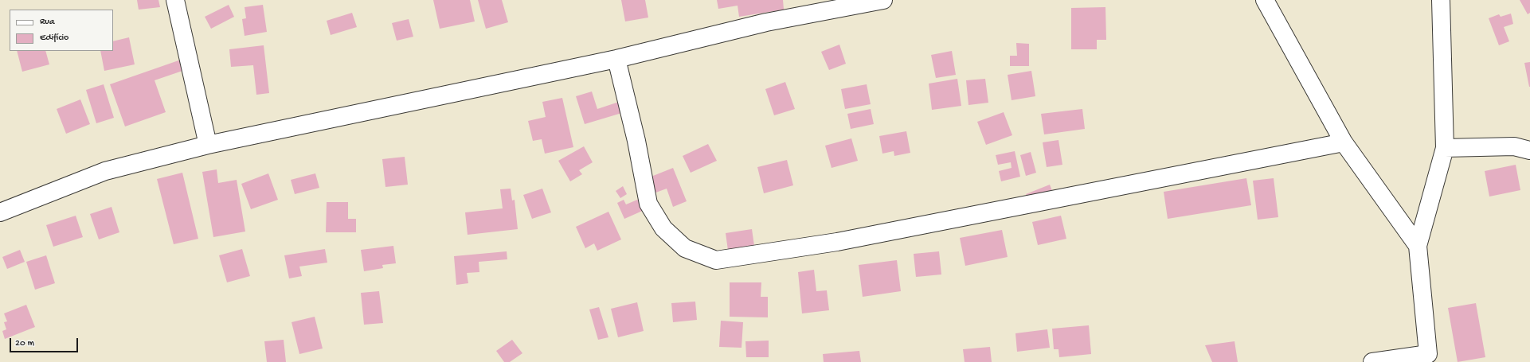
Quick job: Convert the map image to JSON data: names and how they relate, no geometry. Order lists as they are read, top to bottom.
{
  "legend": ["Rua", "Edifício"],
  "scale_bar": "20 m"
}
